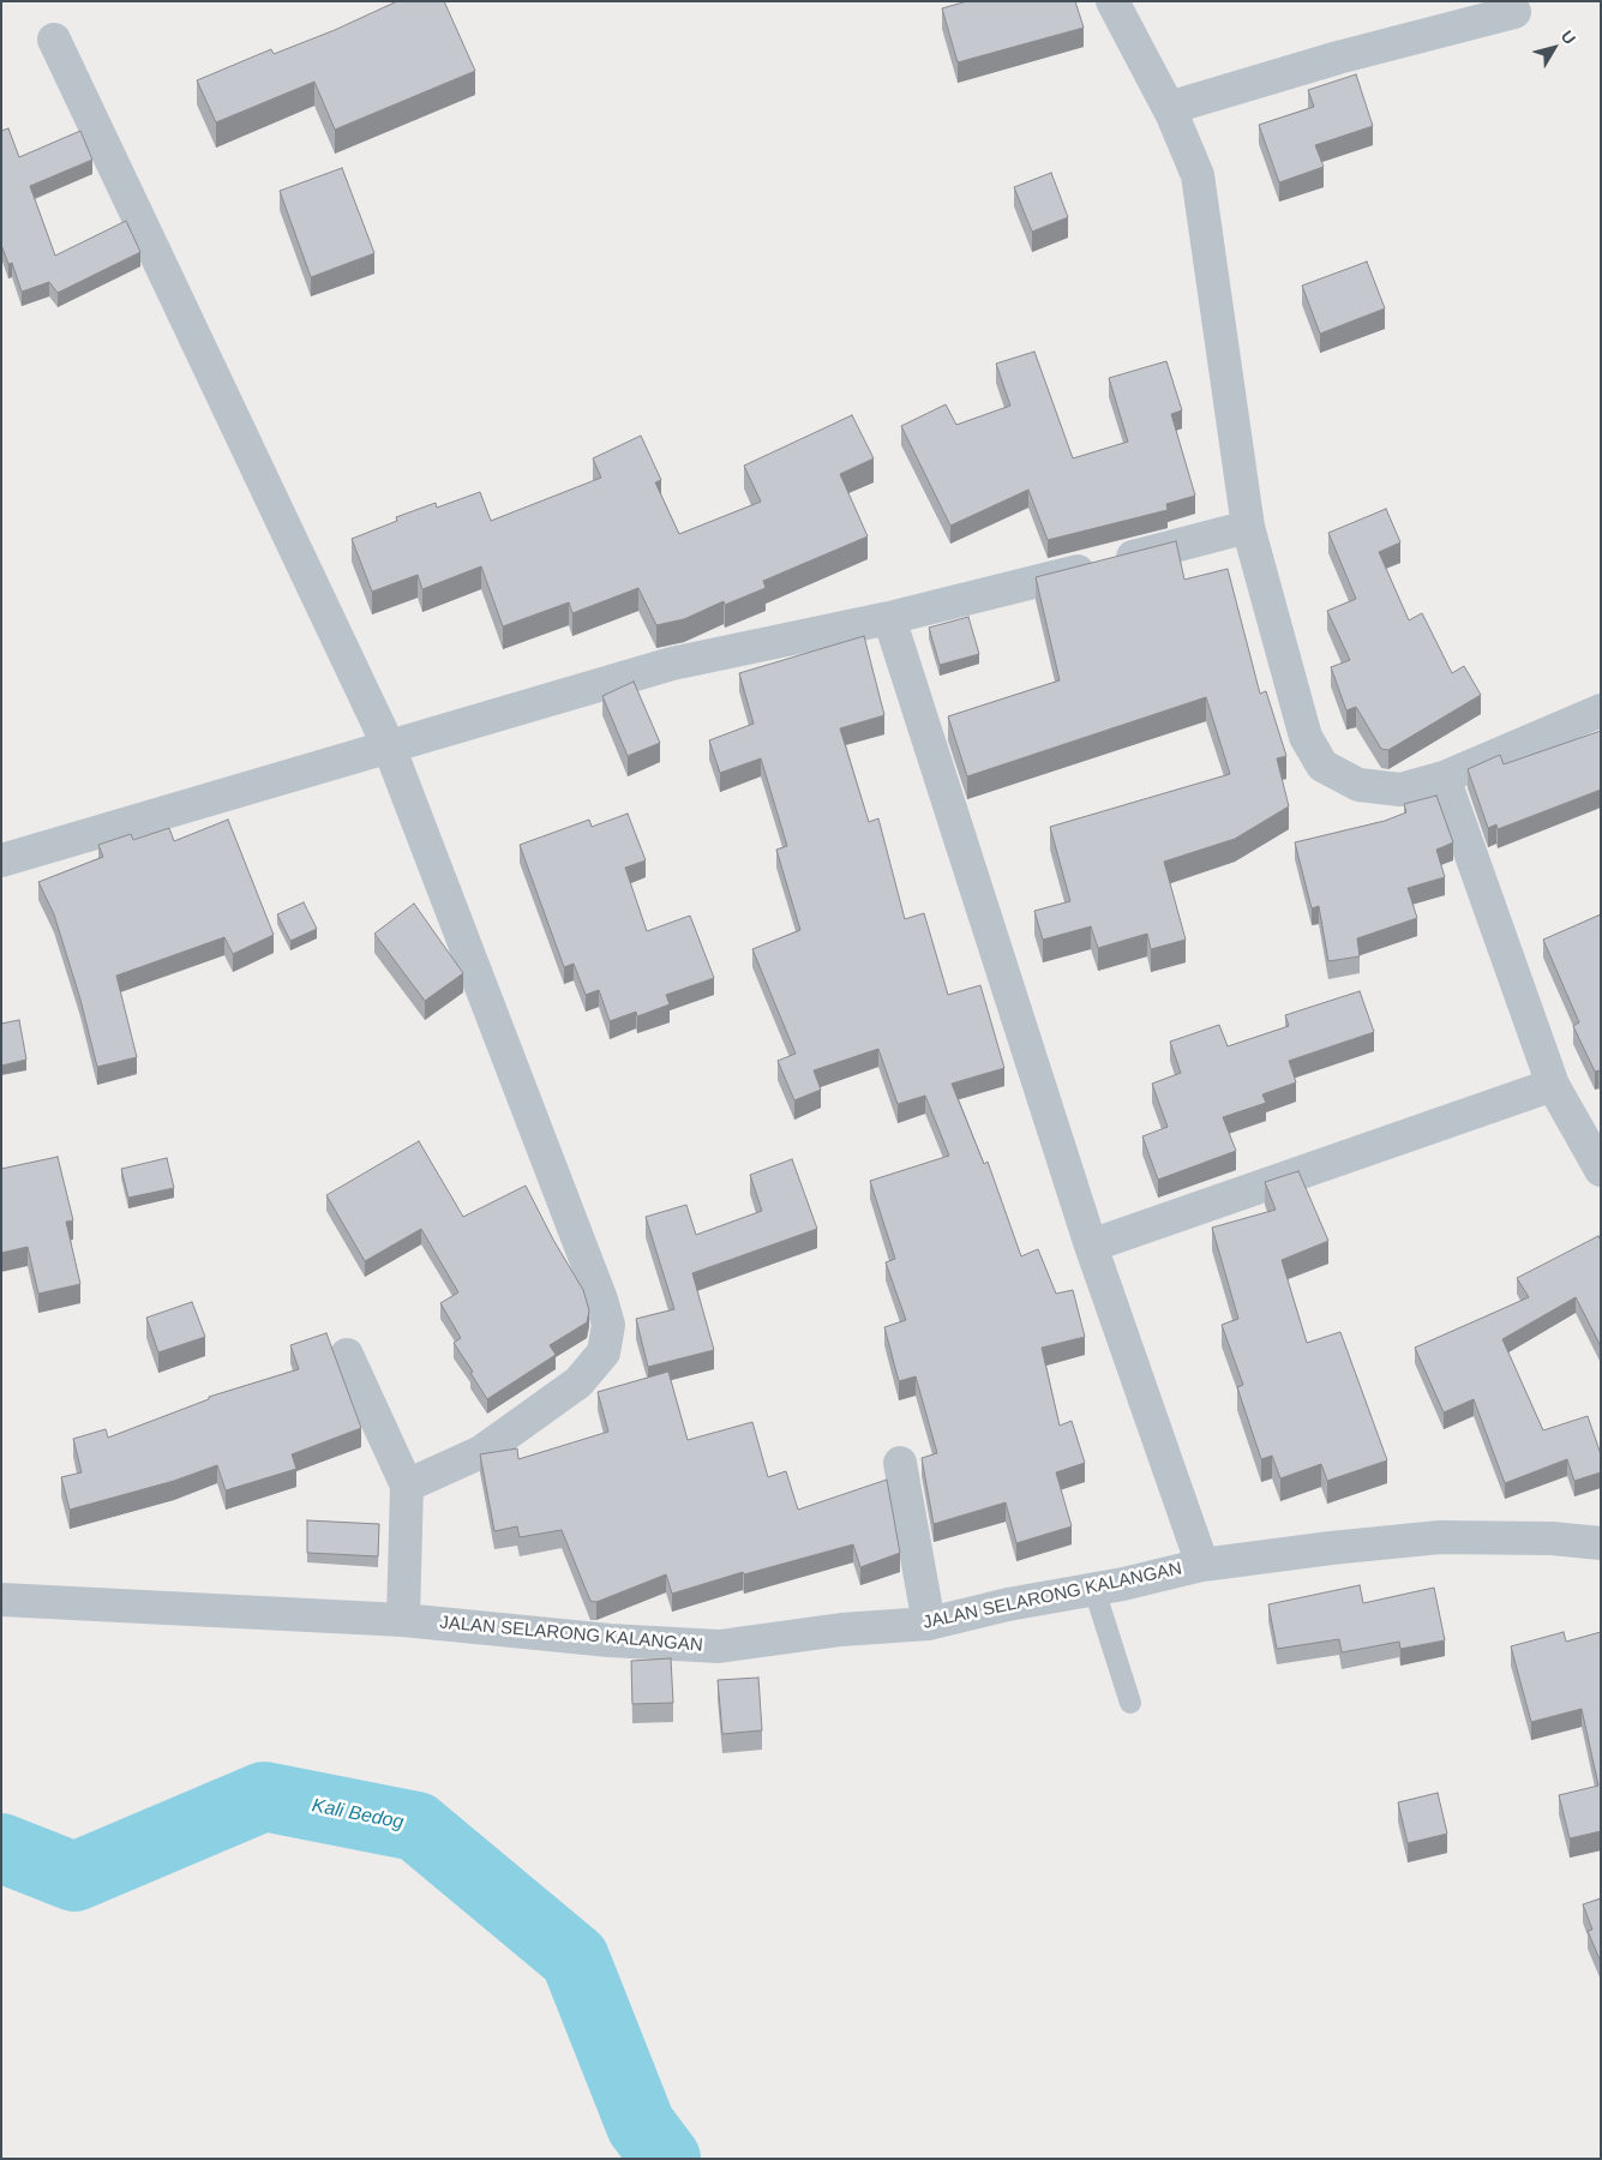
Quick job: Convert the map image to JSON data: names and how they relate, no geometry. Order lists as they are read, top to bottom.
{
  "streets": {
    "street": ["JALAN SELARONG KALANGAN"]
  },
  "water": ["Kali Bedog"],
  "north": "top right"
}
